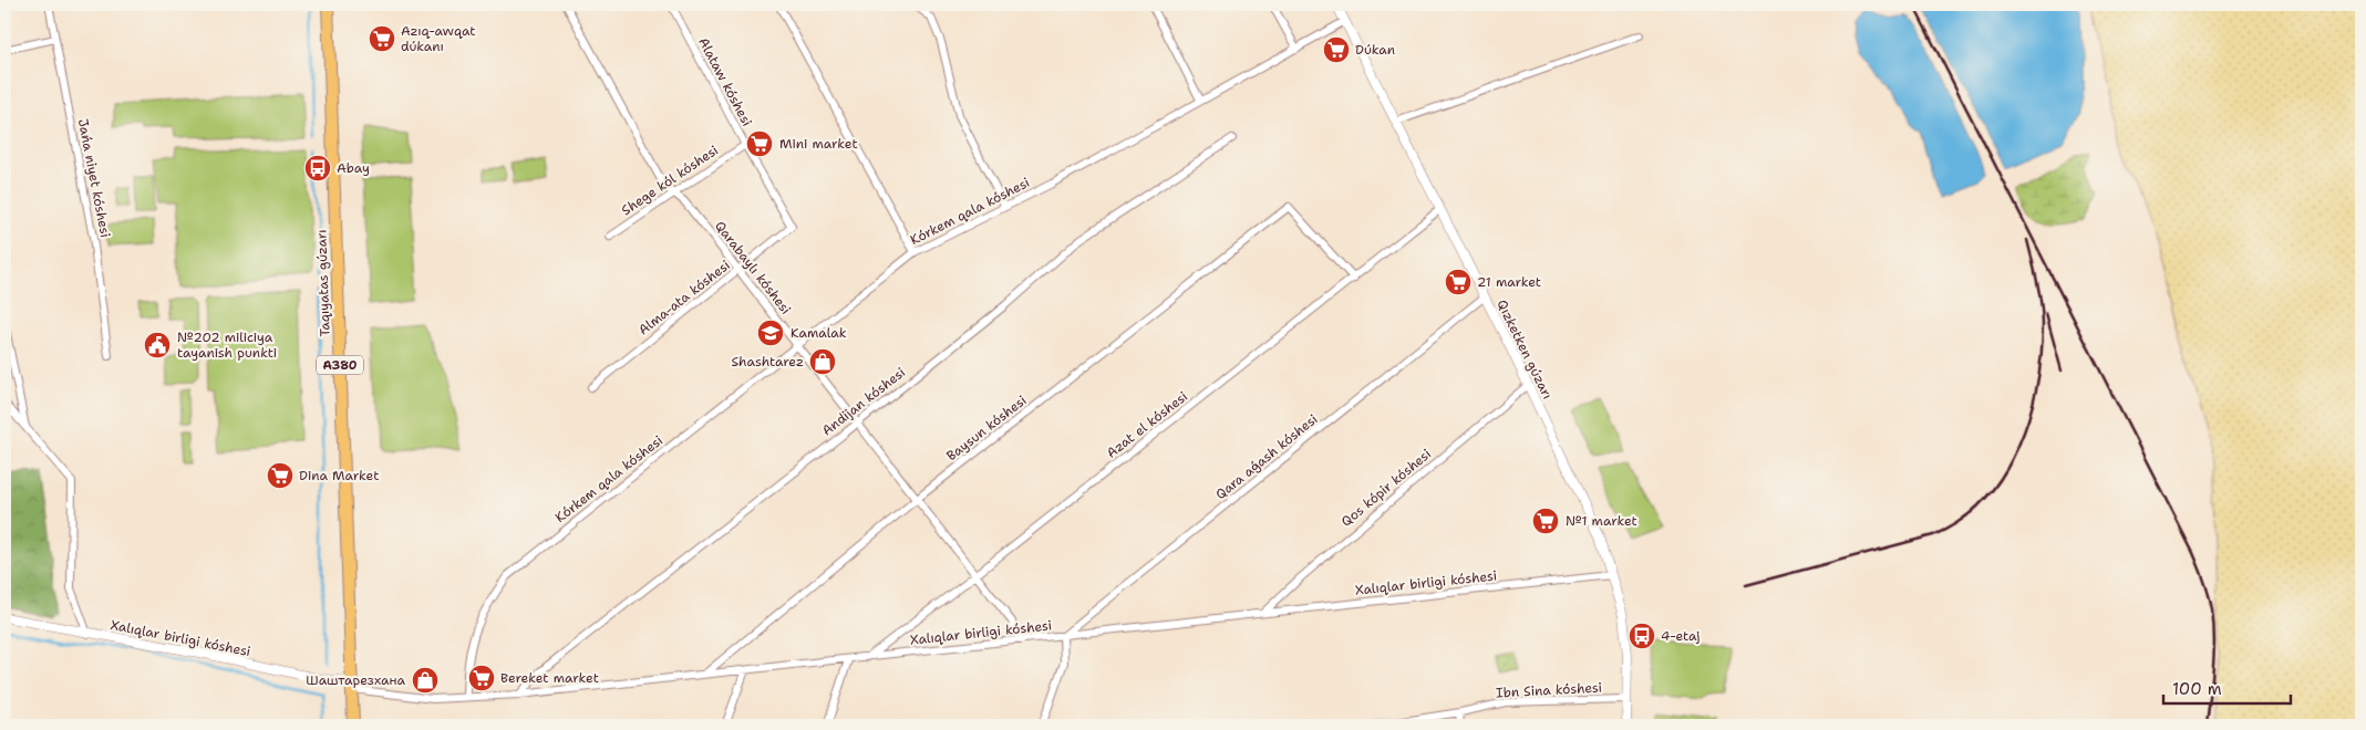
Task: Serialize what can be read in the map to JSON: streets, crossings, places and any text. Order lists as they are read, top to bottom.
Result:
{
  "streets": {
    "highway": ["Taqıyatas gúzarı", "A380"],
    "street": [
      "Alataw kóshesi",
      "Jańa niyet kóshesi",
      "Shege kól kóshesi",
      "Kórkem qala kóshesi",
      "Qarabaylı kóshesi",
      "Alma-ata kóshesi",
      "Qızketken gúzarı",
      "Andijan kóshesi",
      "Azat el kóshesi",
      "Baysun kóshesi",
      "Qara aǵash kóshesi",
      "Qos kópir kóshesi",
      "Xalıqlar birligi kóshesi",
      "Ibn Sina kóshesi"
    ]
  },
  "crossings": [
    ["Alataw kóshesi", "Shege kól kóshesi"],
    ["Alataw kóshesi", "Alma-ata kóshesi"],
    ["Shege kól kóshesi", "Qarabaylı kóshesi"],
    ["Kórkem qala kóshesi", "Qarabaylı kóshesi"],
    ["Kórkem qala kóshesi", "Qızketken gúzarı"],
    ["Kórkem qala kóshesi", "Xalıqlar birligi kóshesi"],
    ["Qarabaylı kóshesi", "Alma-ata kóshesi"],
    ["Qarabaylı kóshesi", "Andijan kóshesi"],
    ["Qarabaylı kóshesi", "Azat el kóshesi"],
    ["Qarabaylı kóshesi", "Baysun kóshesi"],
    ["Qarabaylı kóshesi", "Xalıqlar birligi kóshesi"],
    ["Taqıyatas gúzarı", "Xalıqlar birligi kóshesi"],
    ["Qızketken gúzarı", "Azat el kóshesi"],
    ["Qızketken gúzarı", "Qara aǵash kóshesi"],
    ["Qızketken gúzarı", "Qos kópir kóshesi"],
    ["Qızketken gúzarı", "Xalıqlar birligi kóshesi"],
    ["Qızketken gúzarı", "Ibn Sina kóshesi"],
    ["Andijan kóshesi", "Xalıqlar birligi kóshesi"],
    ["Azat el kóshesi", "Baysun kóshesi"],
    ["Azat el kóshesi", "Xalıqlar birligi kóshesi"],
    ["Baysun kóshesi", "Xalıqlar birligi kóshesi"],
    ["Qara aǵash kóshesi", "Xalıqlar birligi kóshesi"],
    ["Qos kópir kóshesi", "Xalıqlar birligi kóshesi"]
  ],
  "places": {
    "supermarket": [
      "Azıq-awqat dúkanı",
      "Dúkan",
      "Mini market",
      "21 market",
      "Dina Market",
      "№1 market",
      "Bereket market"
    ],
    "bus stop": ["Abay", "4-etaj"],
    "school or university": ["Kamalak"],
    "public building": ["№202 miliciya tayanish punkti"],
    "shop": ["Shashtarez", "Шаштарезхана"]
  },
  "scale_bar": "100 m"
}
